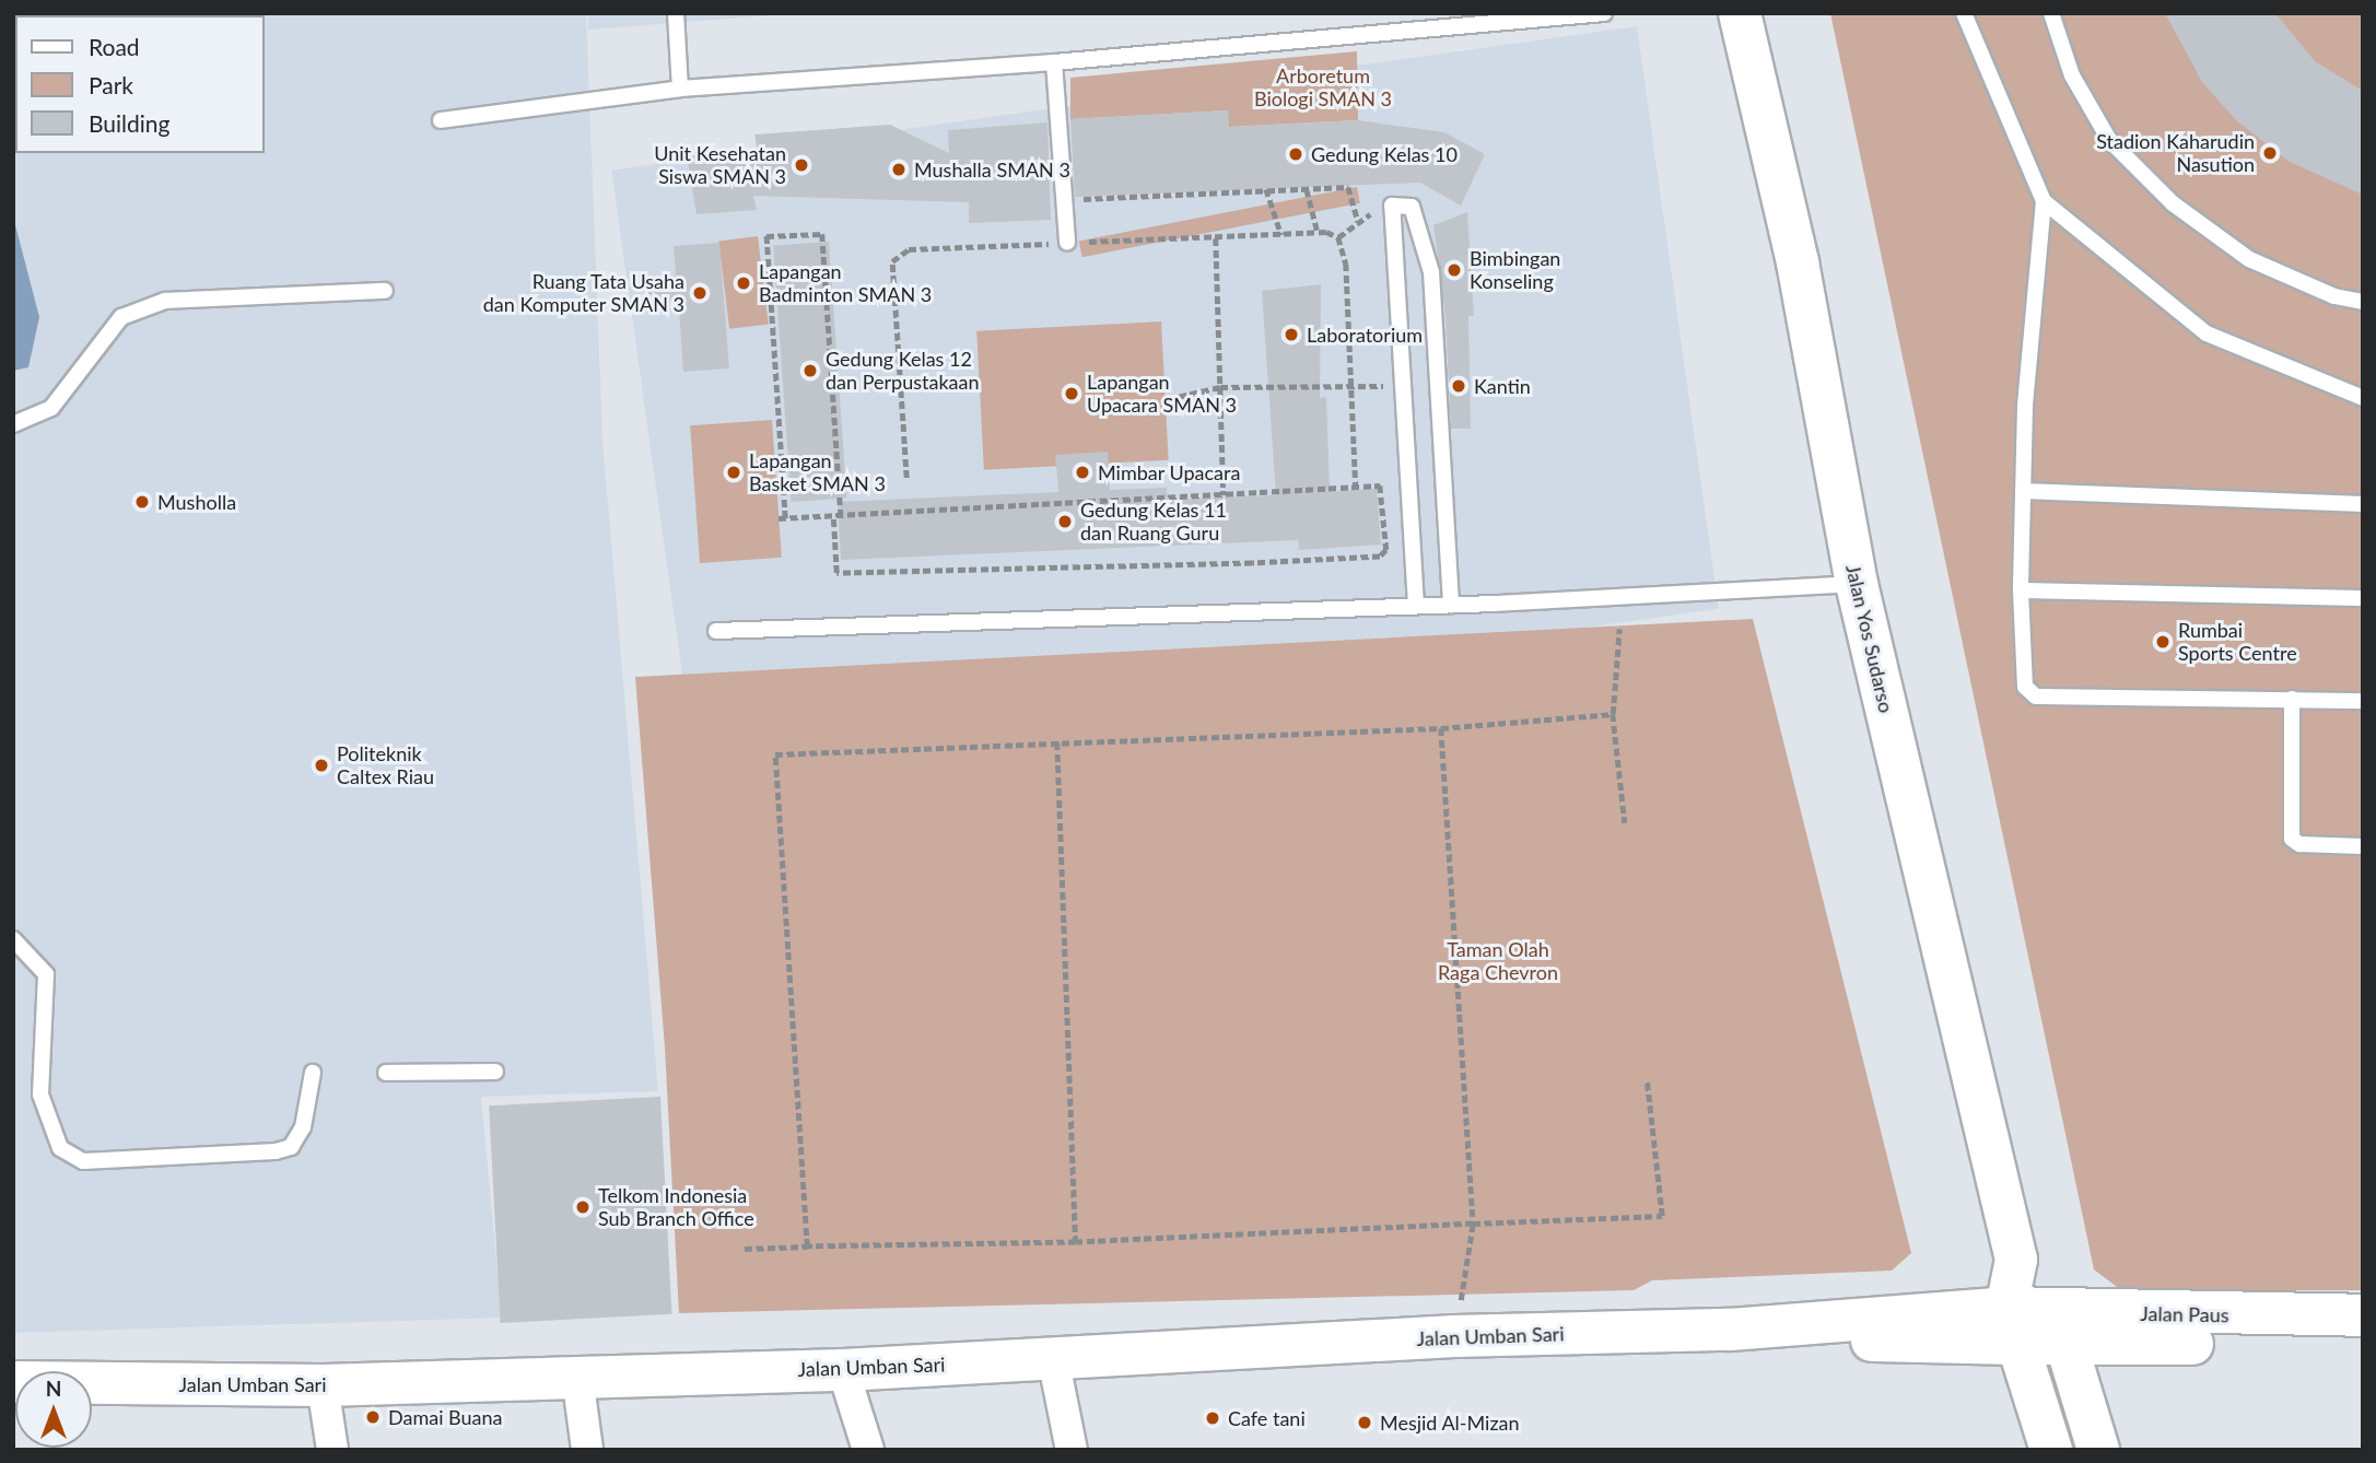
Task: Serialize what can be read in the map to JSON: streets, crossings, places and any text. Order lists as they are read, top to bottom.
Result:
{
  "streets": {
    "main road": ["Jalan Yos Sudarso", "Jalan Paus", "Jalan Umban Sari"]
  },
  "crossings": [
    ["Jalan Yos Sudarso", "Jalan Paus"],
    ["Jalan Yos Sudarso", "Jalan Umban Sari"],
    ["Jalan Paus", "Jalan Umban Sari"]
  ],
  "parks": ["Arboretum Biologi SMAN 3", "Taman Olah Raga Chevron"],
  "places": [
    "Stadion Kaharudin Nasution",
    "Gedung Kelas 10",
    "Unit Kesehatan Siswa SMAN 3",
    "Mushalla SMAN 3",
    "Bimbingan Konseling",
    "Lapangan Badminton SMAN 3",
    "Ruang Tata Usaha dan Komputer SMAN 3",
    "Laboratorium",
    "Gedung Kelas 12 dan Perpustakaan",
    "Kantin",
    "Lapangan Upacara SMAN 3",
    "Lapangan Basket SMAN 3",
    "Mimbar Upacara",
    "Musholla",
    "Gedung Kelas 11 dan Ruang Guru",
    "Rumbai Sports Centre",
    "Politeknik Caltex Riau",
    "Telkom Indonesia Sub Branch Office",
    "Damai Buana",
    "Cafe tani",
    "Mesjid Al-Mizan"
  ],
  "legend": ["Road", "Park", "Building"],
  "north": "top"
}
